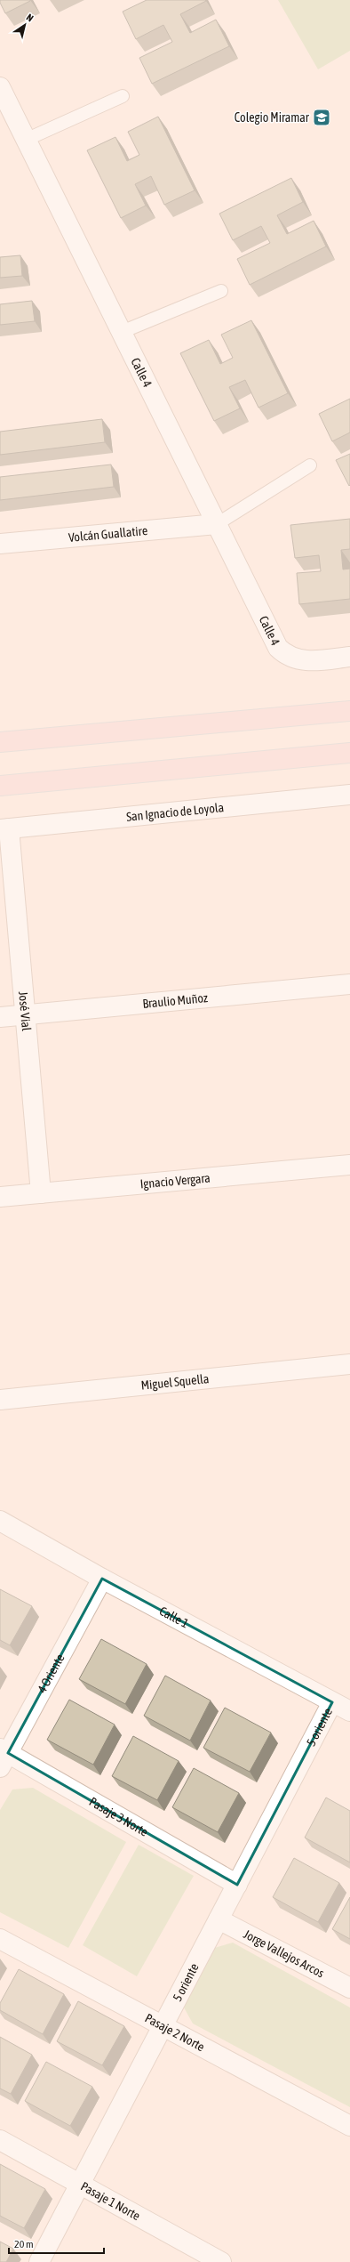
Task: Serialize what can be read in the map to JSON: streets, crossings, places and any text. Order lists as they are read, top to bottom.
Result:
{
  "streets": {
    "street": [
      "Calle 4",
      "Volcán Guallatire",
      "San Ignacio de Loyola",
      "Braulio Muñoz",
      "José Vial",
      "Ignacio Vergara",
      "Miguel Squella",
      "Calle 1",
      "4 Oriente",
      "5 oriente",
      "Pasaje 3 Norte",
      "Jorge Vallejos Arcos",
      "Pasaje 2 Norte",
      "Pasaje 1 Norte"
    ]
  },
  "crossings": [
    ["Calle 4", "Volcán Guallatire"],
    ["San Ignacio de Loyola", "José Vial"],
    ["Braulio Muñoz", "José Vial"],
    ["José Vial", "Ignacio Vergara"],
    ["Calle 1", "4 Oriente"],
    ["Calle 1", "5 oriente"],
    ["4 Oriente", "Pasaje 3 Norte"],
    ["5 oriente", "Pasaje 3 Norte"],
    ["5 oriente", "Jorge Vallejos Arcos"],
    ["5 oriente", "Pasaje 2 Norte"],
    ["5 oriente", "Pasaje 1 Norte"]
  ],
  "places": {
    "school or university": ["Colegio Miramar"]
  },
  "scale_bar": "20 m",
  "north": "top right"
}
